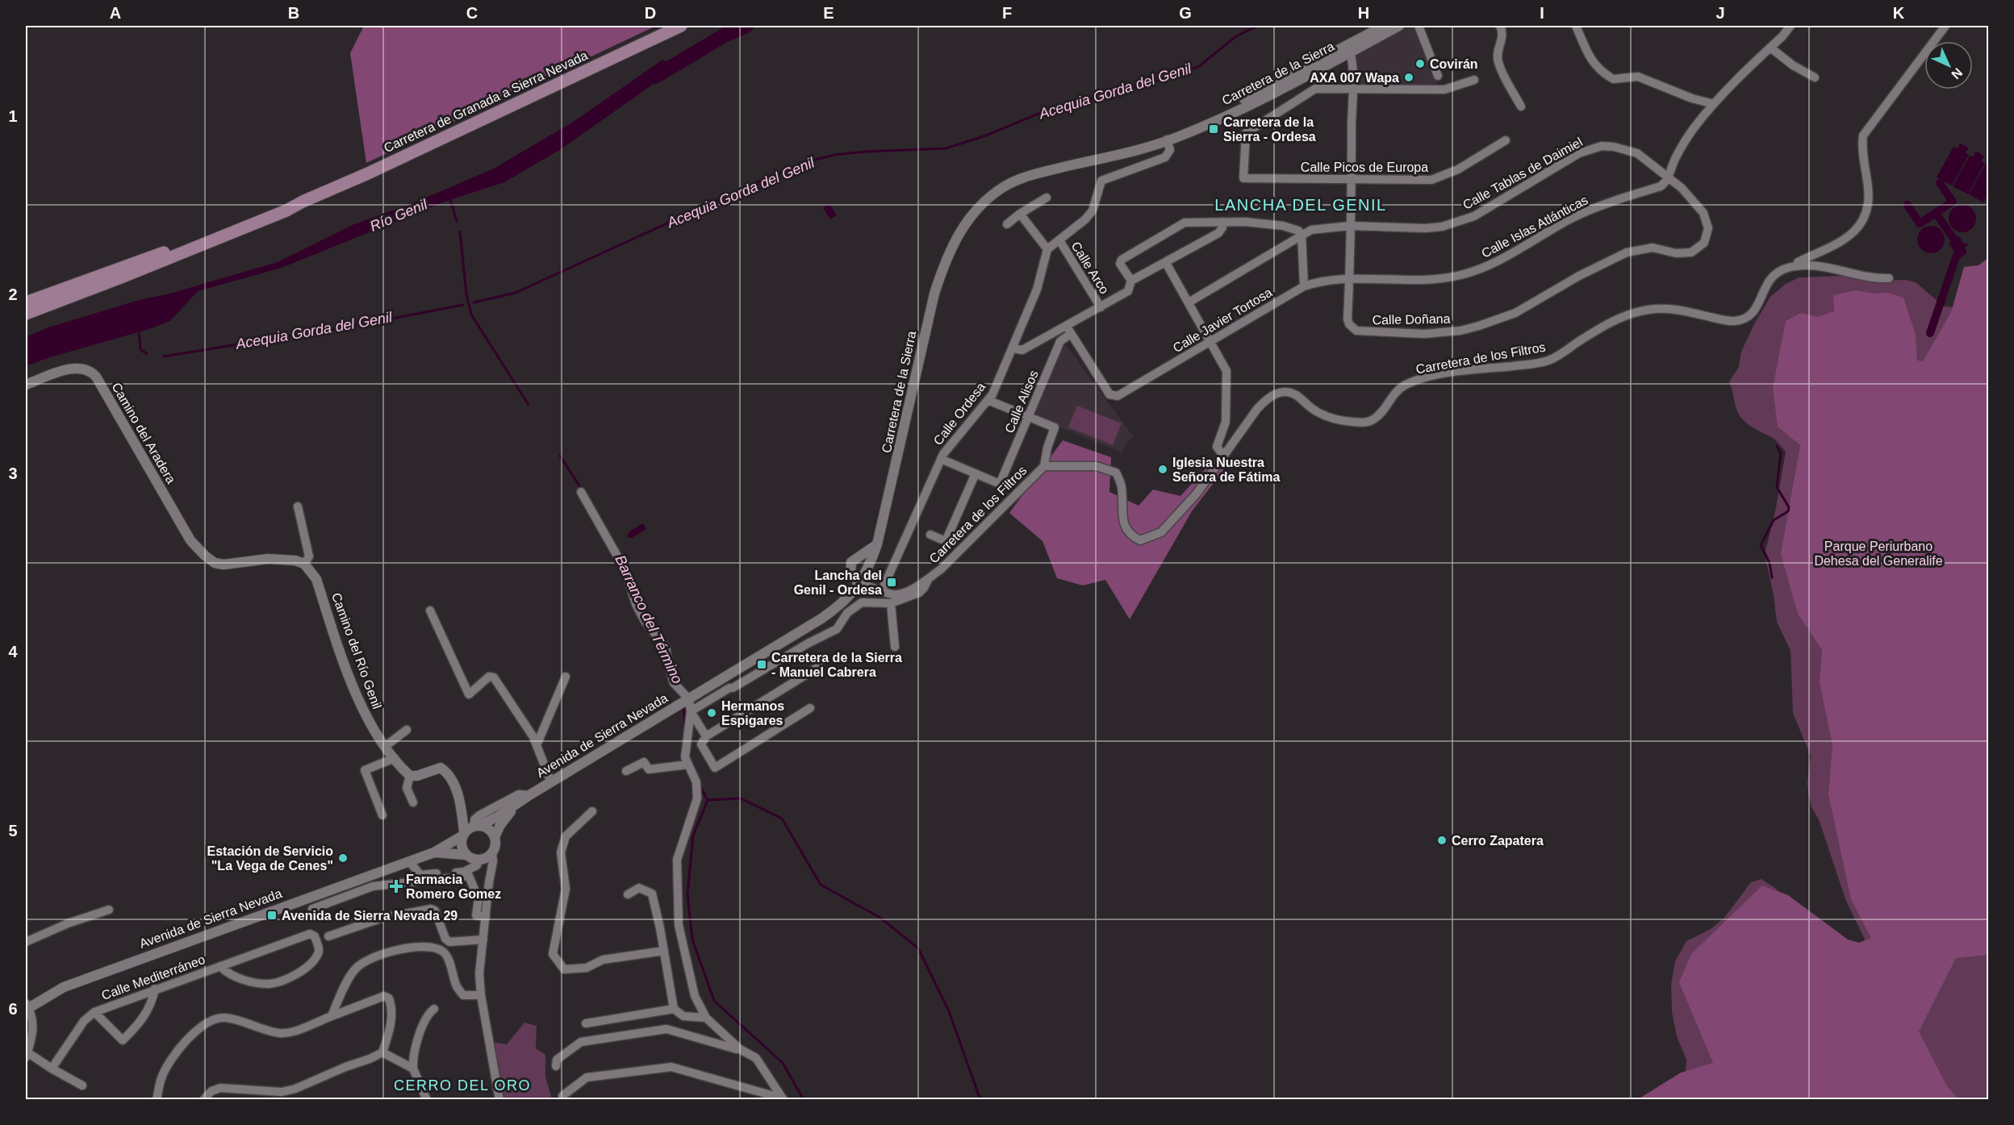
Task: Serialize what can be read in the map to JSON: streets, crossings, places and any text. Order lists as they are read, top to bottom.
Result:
{
  "streets": {
    "main road": ["Carretera de Granada a Sierra Nevada"],
    "street": [
      "Carretera de la Sierra",
      "Calle Picos de Europa",
      "Calle Tablas de Daimiel",
      "Calle Islas Atlánticas",
      "Calle Arco",
      "Calle Doñana",
      "Calle Javier Tortosa",
      "Carretera de los Filtros",
      "Calle Alisos",
      "Calle Ordesa",
      "Camino del Aradera",
      "Camino del Río Genil",
      "Avenida de Sierra Nevada",
      "Calle Mediterráneo"
    ]
  },
  "crossings": [
    ["Carretera de la Sierra", "Calle Doñana"],
    ["Carretera de la Sierra", "Carretera de los Filtros"],
    ["Carretera de la Sierra", "Avenida de Sierra Nevada"],
    ["Calle Picos de Europa", "Calle Doñana"],
    ["Calle Tablas de Daimiel", "Calle Islas Atlánticas"],
    ["Calle Tablas de Daimiel", "Calle Doñana"],
    ["Calle Islas Atlánticas", "Calle Doñana"],
    ["Calle Islas Atlánticas", "Calle Javier Tortosa"],
    ["Calle Doñana", "Calle Javier Tortosa"],
    ["Calle Javier Tortosa", "Calle Alisos"],
    ["Carretera de los Filtros", "Calle Ordesa"],
    ["Camino del Aradera", "Camino del Río Genil"]
  ],
  "districts": ["LANCHA DEL GENIL", "CERRO DEL ORO"],
  "water": ["Acequia Gorda del Genil", "Río Genil", "Barranco del Término"],
  "parks": ["Parque Periurbano Dehesa del Generalife"],
  "places": {
    "other": [
      "Covirán",
      "AXA 007 Wapa",
      "Iglesia Nuestra Señora de Fátima",
      "Hermanos Espigares",
      "Cerro Zapatera",
      "Estación de Servicio \"La Vega de Cenes\""
    ],
    "transit": [
      "Carretera de la Sierra - Ordesa",
      "Lancha del Genil - Ordesa",
      "Carretera de la Sierra - Manuel Cabrera",
      "Avenida de Sierra Nevada 29"
    ],
    "health": ["Farmacia Romero Gomez"]
  },
  "north": "bottom right",
  "grid": {
    "columns": [
      "A",
      "B",
      "C",
      "D",
      "E",
      "F",
      "G",
      "H",
      "I",
      "J",
      "K"
    ],
    "rows": [
      "1",
      "2",
      "3",
      "4",
      "5",
      "6"
    ]
  }
}
